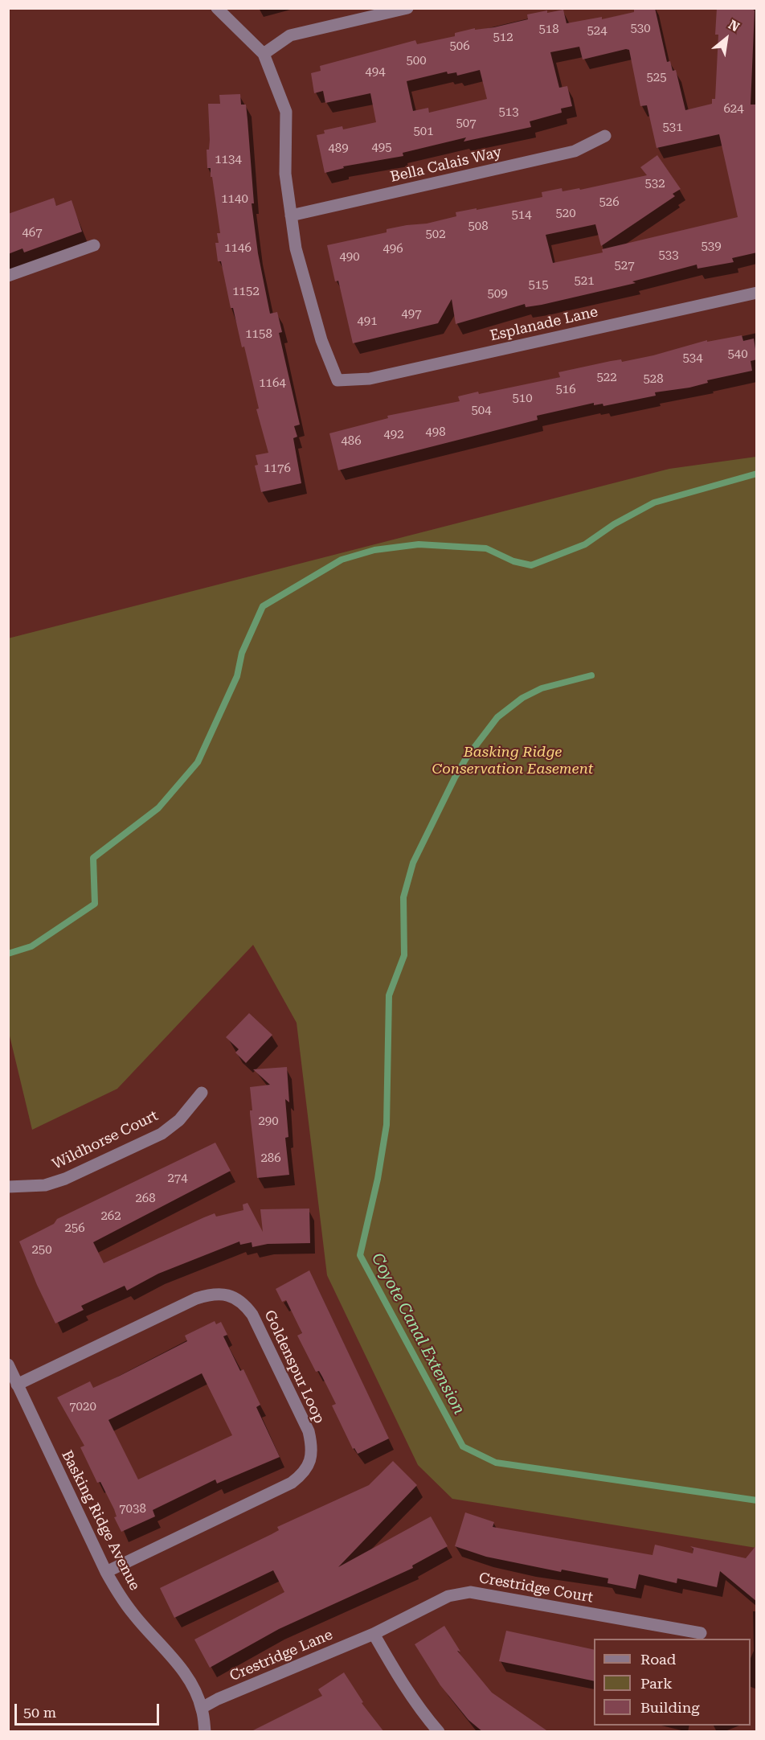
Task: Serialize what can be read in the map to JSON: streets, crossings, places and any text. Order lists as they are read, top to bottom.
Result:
{
  "streets": {
    "street": [
      "Bella Calais Way",
      "Esplanade Lane",
      "Wildhorse Court",
      "Goldenspur Loop",
      "Basking Ridge Avenue",
      "Crestridge Court",
      "Crestridge Lane"
    ]
  },
  "crossings": [
    ["Bella Calais Way", "Esplanade Lane"],
    ["Goldenspur Loop", "Basking Ridge Avenue"],
    ["Basking Ridge Avenue", "Crestridge Lane"],
    ["Crestridge Court", "Crestridge Lane"]
  ],
  "water": ["Coyote Canal Extension"],
  "parks": ["Basking Ridge Conservation Easement"],
  "house_numbers": [
    "530",
    "518",
    "524",
    "512",
    "506",
    "500",
    "494",
    "525",
    "624",
    "513",
    "507",
    "531",
    "501",
    "495",
    "489",
    "1134",
    "532",
    "1140",
    "526",
    "520",
    "514",
    "508",
    "467",
    "502",
    "539",
    "1146",
    "496",
    "533",
    "490",
    "527",
    "521",
    "515",
    "1152",
    "509",
    "497",
    "491",
    "1158",
    "540",
    "534",
    "522",
    "528",
    "1164",
    "516",
    "510",
    "504",
    "498",
    "492",
    "486",
    "1176",
    "290",
    "286",
    "274",
    "268",
    "262",
    "256",
    "250",
    "7020",
    "7038"
  ],
  "legend": ["Road", "Park", "Building"],
  "scale_bar": "50 m",
  "north": "top right"
}
